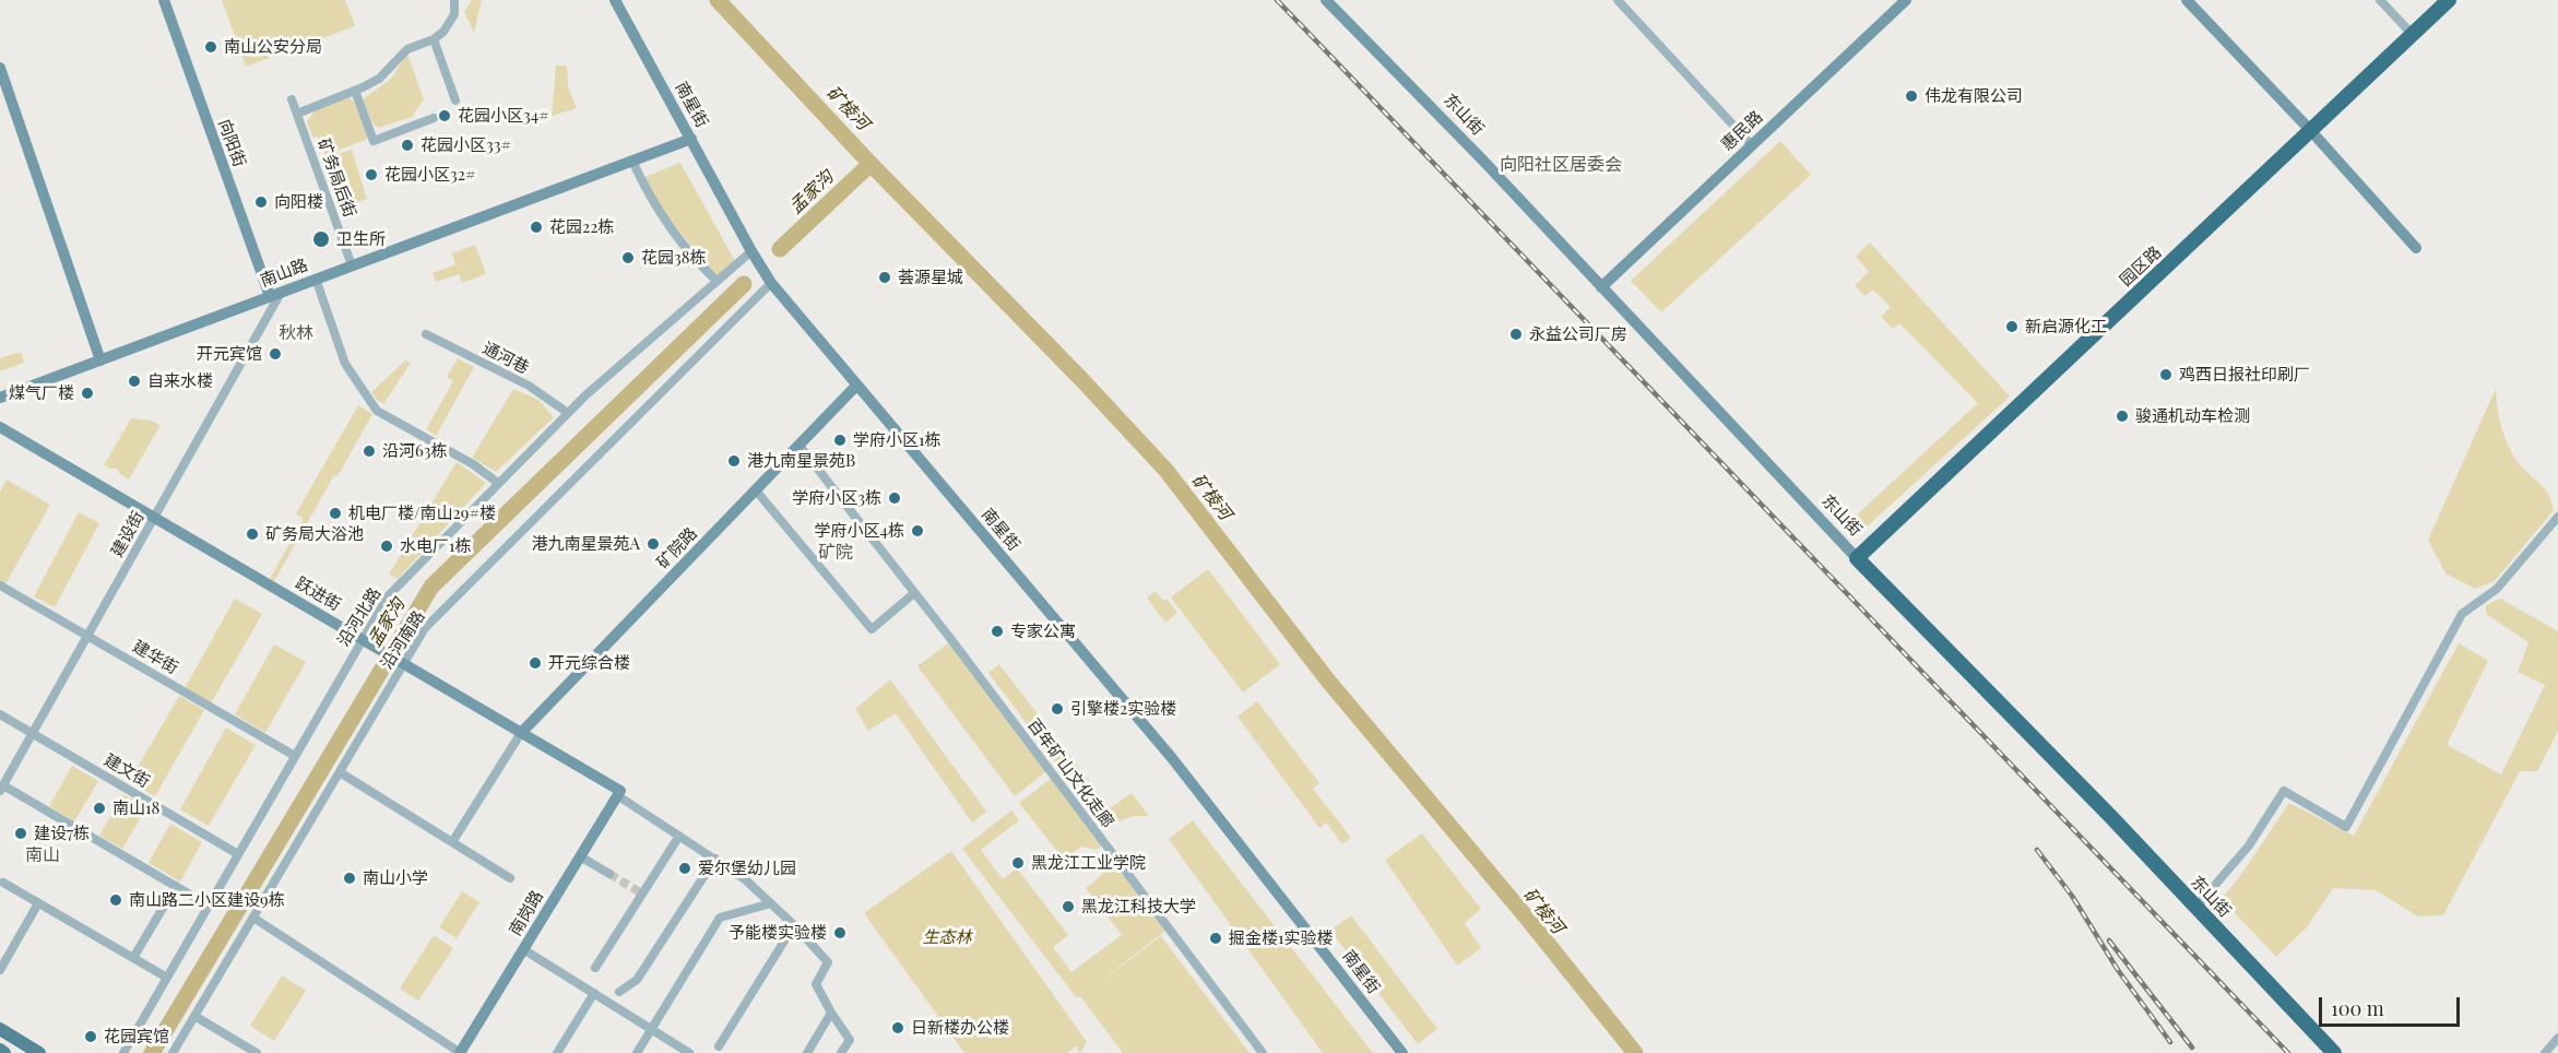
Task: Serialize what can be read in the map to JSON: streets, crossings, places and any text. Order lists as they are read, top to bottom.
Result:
{
  "streets": {
    "highway": ["东山街", "园区路"],
    "street": [
      "南星街",
      "惠民路",
      "向阳街",
      "矿务局后街",
      "南山路",
      "通河巷",
      "建设街",
      "矿院路",
      "跃进街",
      "沿河北路",
      "沿河南路",
      "建华街",
      "建文街",
      "百年矿山文化走廊",
      "南岗路"
    ]
  },
  "crossings": [
    ["南星街", "南山路"],
    ["南星街", "矿院路"],
    ["南星街", "沿河北路"],
    ["南星街", "沿河南路"],
    ["东山街", "惠民路"],
    ["东山街", "园区路"],
    ["向阳街", "南山路"],
    ["向阳街", "建设街"],
    ["矿务局后街", "南山路"],
    ["南山路", "建设街"],
    ["通河巷", "沿河北路"],
    ["建设街", "跃进街"],
    ["建设街", "建华街"],
    ["建设街", "建文街"],
    ["矿院路", "跃进街"],
    ["矿院路", "百年矿山文化走廊"],
    ["跃进街", "沿河北路"],
    ["跃进街", "沿河南路"],
    ["跃进街", "南岗路"],
    ["沿河北路", "建华街"],
    ["沿河北路", "建文街"]
  ],
  "districts": [
    "向阳社区居委会",
    "秋林",
    "矿院",
    "南山"
  ],
  "water": ["矿棱河", "孟家沟"],
  "parks": ["生态林"],
  "places": [
    "南山公安分局",
    "伟龙有限公司",
    "花园小区34#",
    "花园小区33#",
    "花园小区32#",
    "向阳楼",
    "花园22栋",
    "卫生所",
    "花园38栋",
    "荟源星城",
    "新启源化工",
    "永益公司厂房",
    "开元宾馆",
    "鸡西日报社印刷厂",
    "自来水楼",
    "煤气厂楼",
    "骏通机动车检测",
    "学府小区1栋",
    "沿河63栋",
    "港九南星景苑B",
    "学府小区3栋",
    "机电厂楼/南山29#楼",
    "学府小区4栋",
    "矿务局大浴池",
    "港九南星景苑A",
    "水电厂1栋",
    "专家公寓",
    "开元综合楼",
    "引擎楼2实验楼",
    "南山18",
    "建设7栋",
    "黑龙江工业学院",
    "爱尔堡幼儿园",
    "南山小学",
    "南山路二小区建设9栋",
    "黑龙江科技大学",
    "予能楼实验楼",
    "掘金楼1实验楼",
    "日新楼办公楼",
    "花园宾馆"
  ],
  "scale_bar": "100 m"
}
